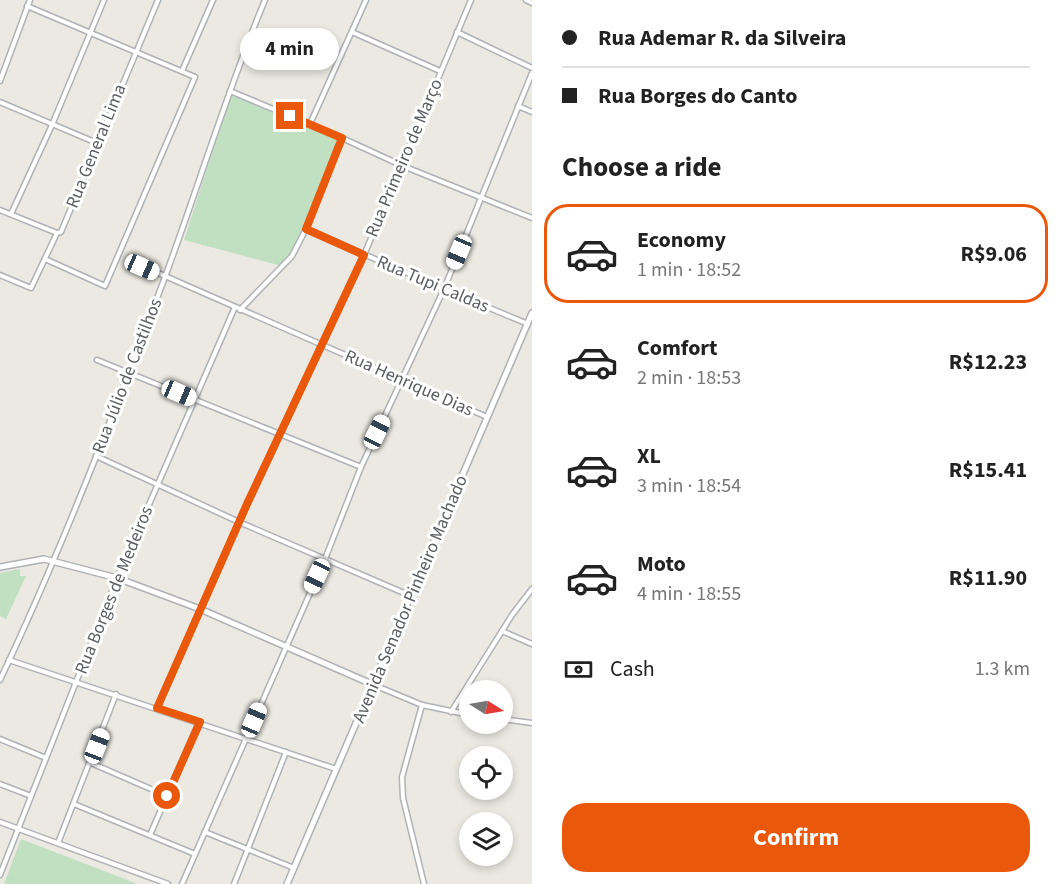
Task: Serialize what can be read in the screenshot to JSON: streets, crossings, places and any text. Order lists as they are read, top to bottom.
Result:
{
  "streets": {
    "main road": ["Avenida Senador Pinheiro Machado"],
    "street": [
      "Rua General Lima",
      "Rua Primeiro de Março",
      "Rua Tupi Caldas",
      "Rua Júlio de Castilhos",
      "Rua Henrique Dias",
      "Rua Borges de Medeiros"
    ]
  },
  "crossings": [
    ["Rua Primeiro de Março", "Rua Tupi Caldas"],
    ["Rua Primeiro de Março", "Rua Henrique Dias"],
    ["Rua Tupi Caldas", "Avenida Senador Pinheiro Machado"],
    ["Rua Júlio de Castilhos", "Rua Henrique Dias"],
    ["Rua Henrique Dias", "Rua Borges de Medeiros"],
    ["Rua Henrique Dias", "Avenida Senador Pinheiro Machado"]
  ],
  "north": "right",
  "page": {
    "banner": ["Rua Ademar R. da Silveira", "Rua Borges do Canto"],
    "bubble": "4 min",
    "heading": "Choose a ride",
    "list": [
      {
        "name": "Economy",
        "note": "1 min · 18:52",
        "value": "R$9.06"
      },
      {
        "name": "Comfort",
        "note": "2 min · 18:53",
        "value": "R$12.23"
      },
      {
        "name": "XL",
        "note": "3 min · 18:54",
        "value": "R$15.41"
      },
      {
        "name": "Moto",
        "note": "4 min · 18:55",
        "value": "R$11.90"
      }
    ],
    "pay": ["Cash", "1.3 km"],
    "buttons": "Confirm"
  }
}
